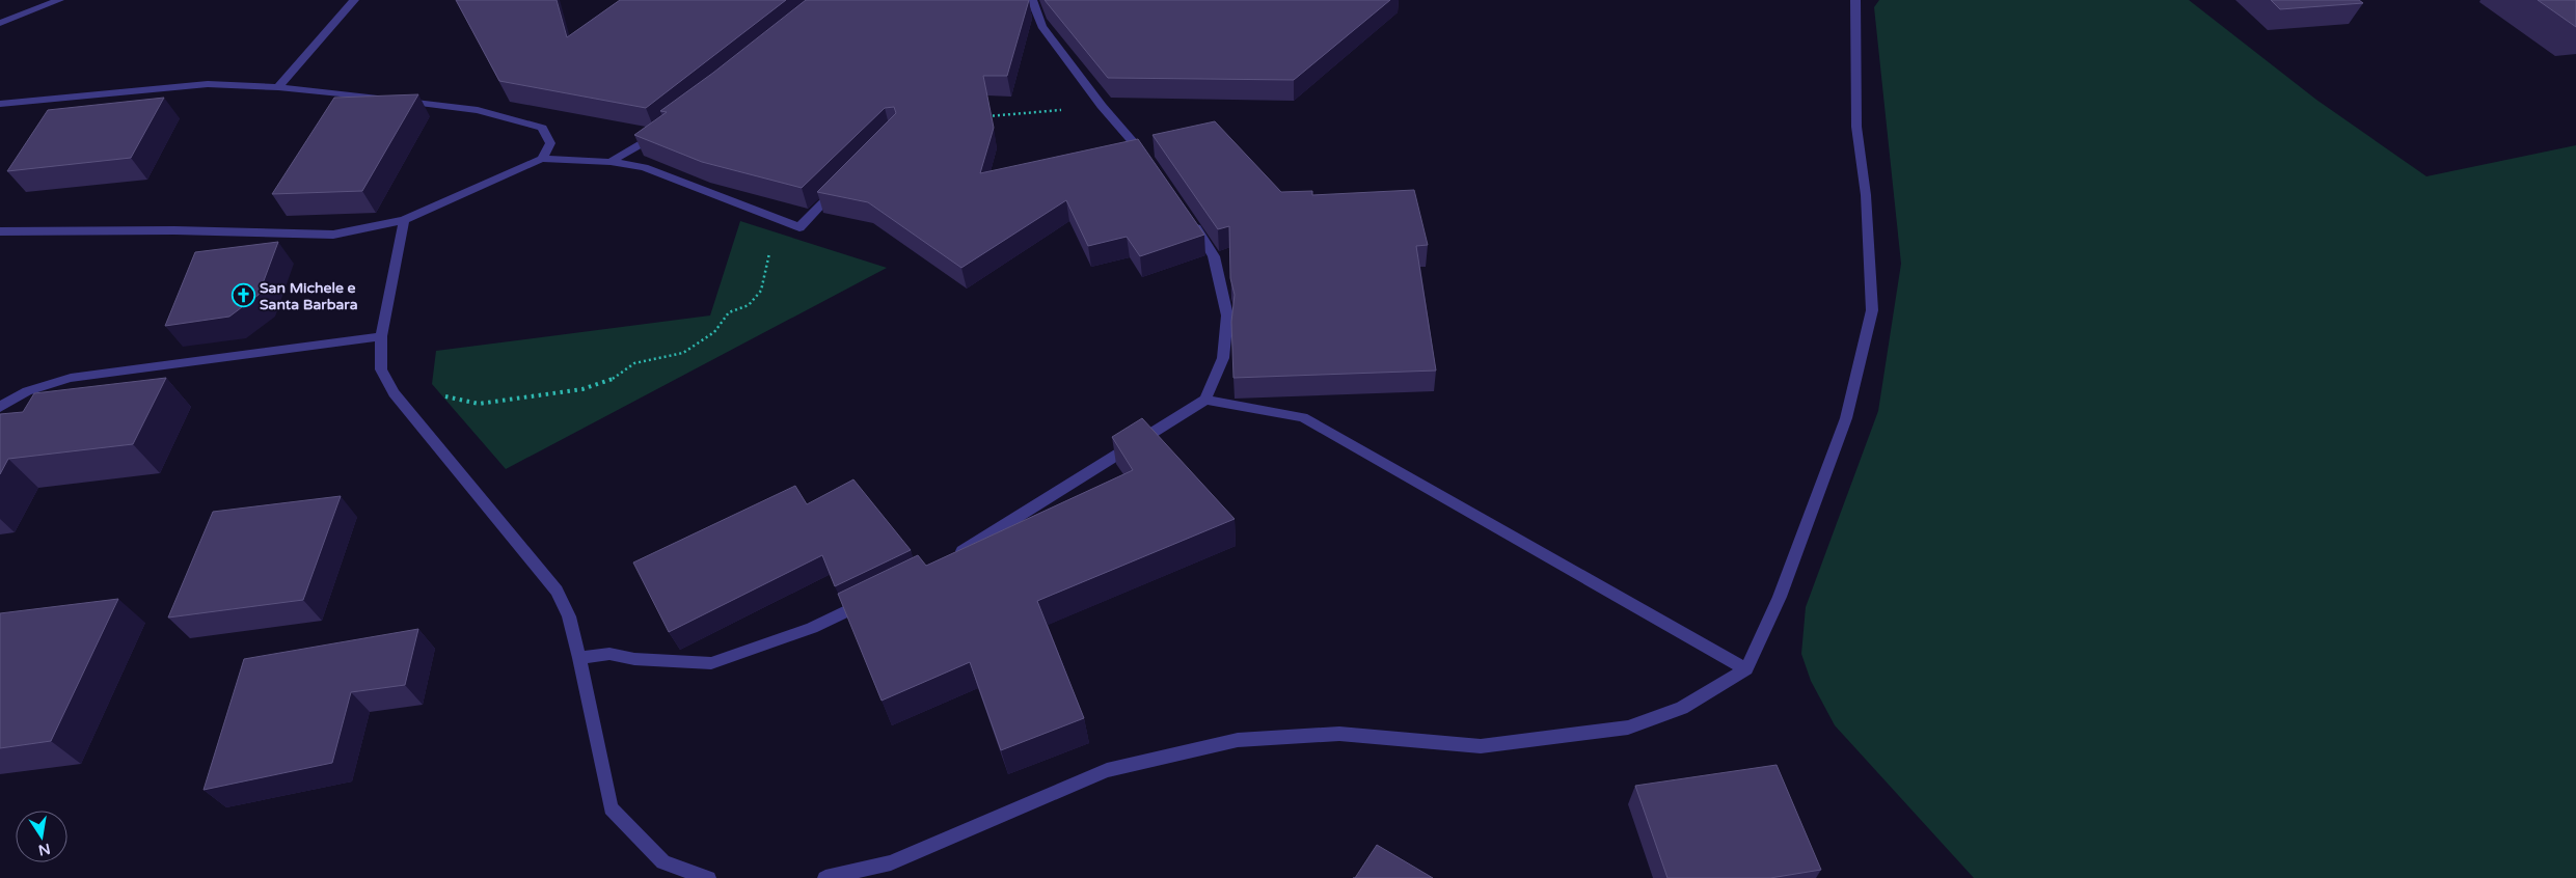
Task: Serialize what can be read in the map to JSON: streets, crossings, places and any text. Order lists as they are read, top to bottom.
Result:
{
  "places": {
    "church": ["San Michele e Santa Barbara"]
  },
  "north": "bottom"
}
